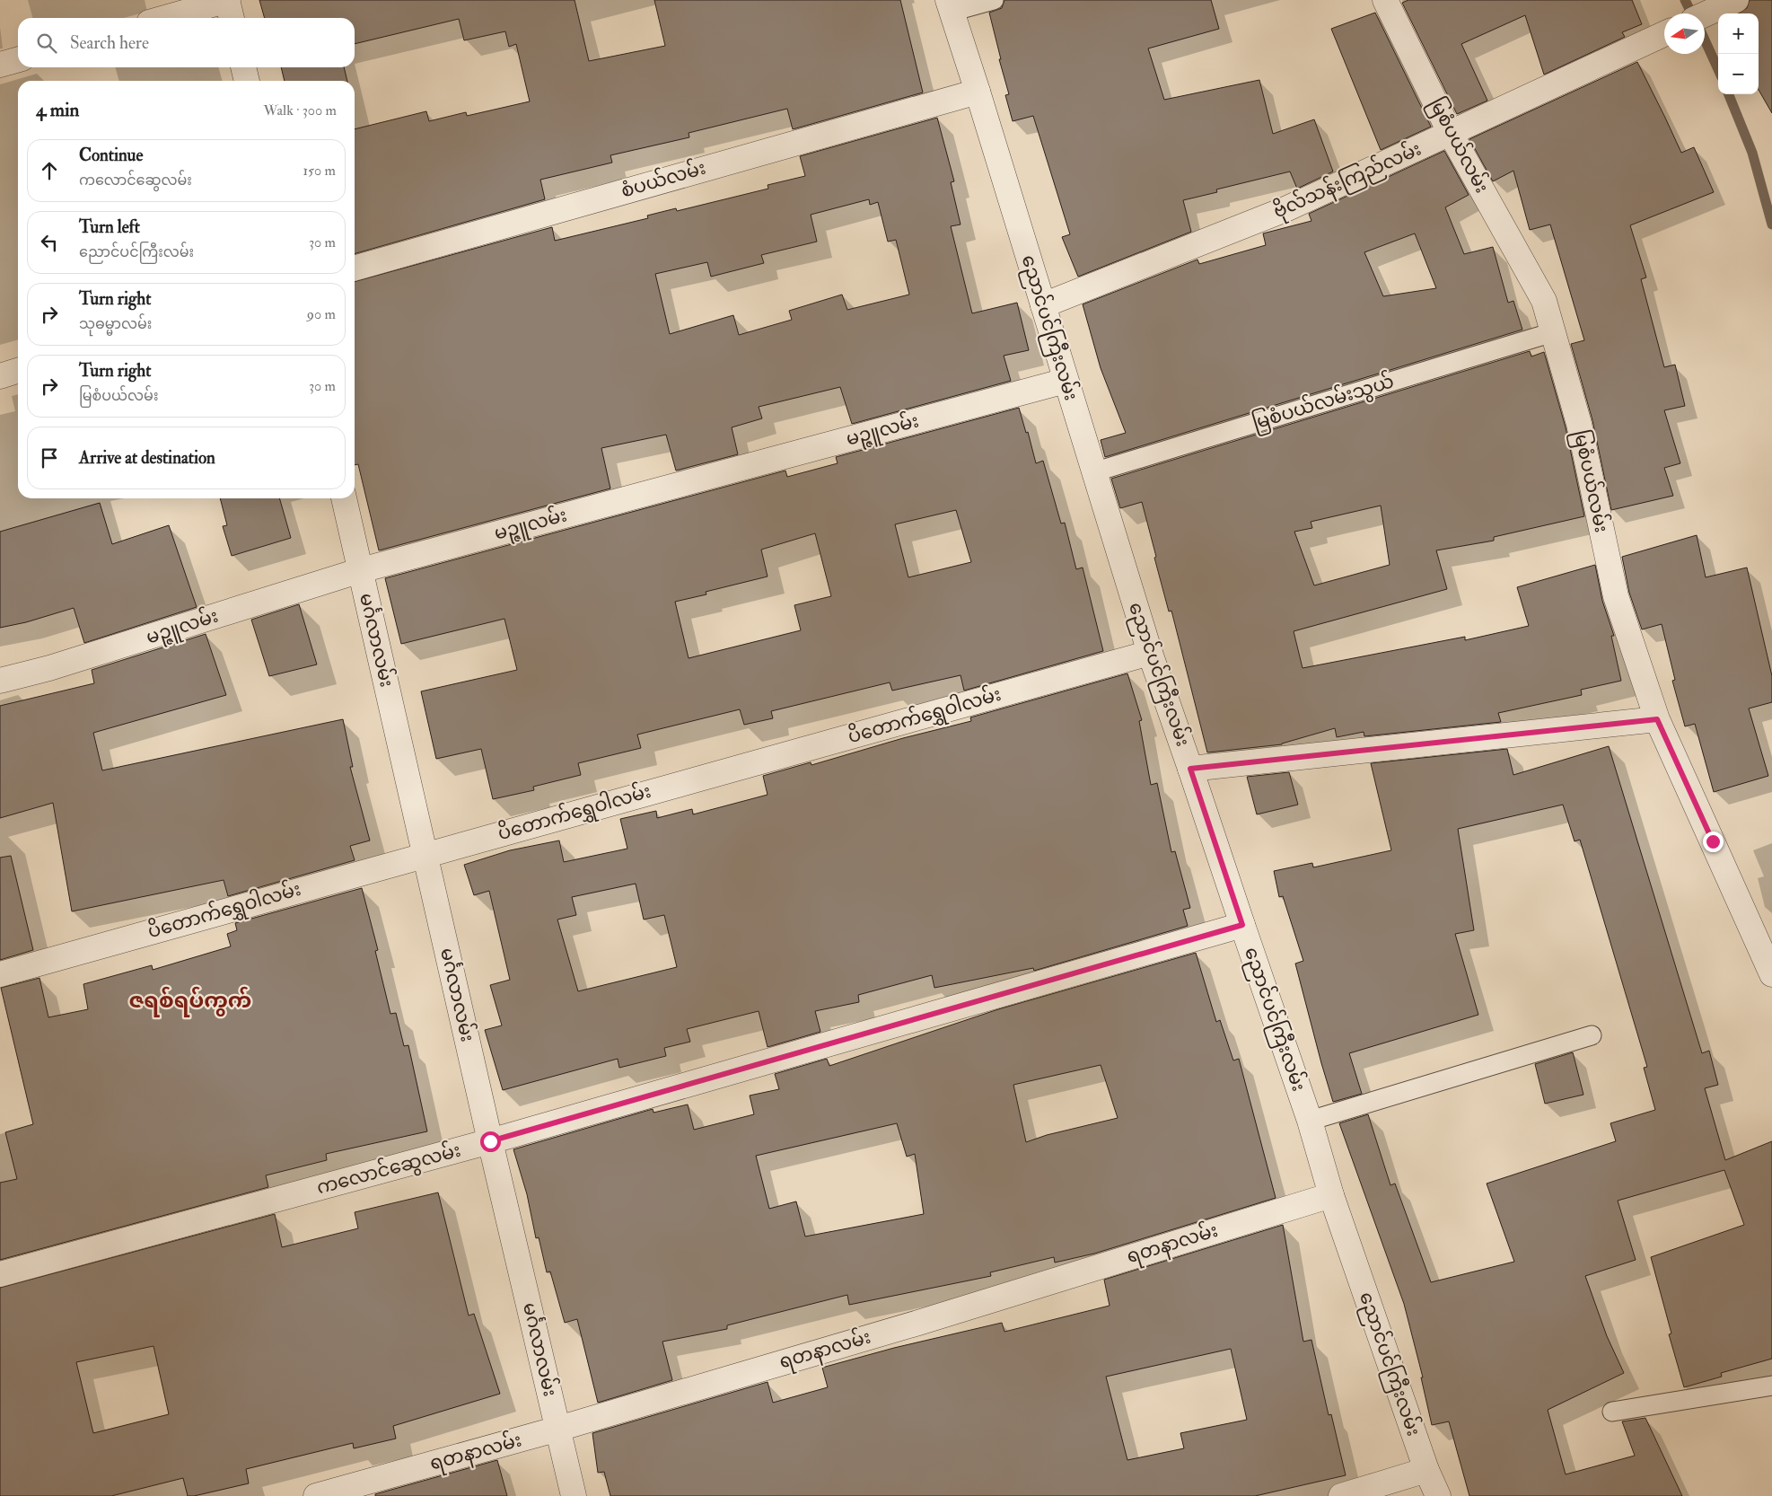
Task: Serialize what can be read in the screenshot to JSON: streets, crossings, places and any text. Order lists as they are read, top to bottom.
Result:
{
  "streets": {
    "street": [
      "မြစံပယ်လမ်း",
      "စံပယ်လမ်း",
      "ဗိုလ်သန်းကြည်လမ်း",
      "ညောင်ပင်ကြီးလမ်း",
      "မဉ္ဇူလမ်း",
      "မင်္ဂလာလမ်း",
      "ပိတောက်ရွှေဝါလမ်း",
      "ကလောင်ဆွေလမ်း",
      "ရတနာလမ်း"
    ],
    "lane": ["မြစံပယ်လမ်းသွယ်"]
  },
  "crossings": [
    ["မြစံပယ်လမ်း", "ဗိုလ်သန်းကြည်လမ်း"],
    ["မြစံပယ်လမ်း", "မြစံပယ်လမ်းသွယ်"],
    ["စံပယ်လမ်း", "ညောင်ပင်ကြီးလမ်း"],
    ["ဗိုလ်သန်းကြည်လမ်း", "ညောင်ပင်ကြီးလမ်း"],
    ["ညောင်ပင်ကြီးလမ်း", "မြစံပယ်လမ်းသွယ်"],
    ["ညောင်ပင်ကြီးလမ်း", "မဉ္ဇူလမ်း"],
    ["ညောင်ပင်ကြီးလမ်း", "ပိတောက်ရွှေဝါလမ်း"],
    ["ညောင်ပင်ကြီးလမ်း", "ကလောင်ဆွေလမ်း"],
    ["ညောင်ပင်ကြီးလမ်း", "ရတနာလမ်း"],
    ["မဉ္ဇူလမ်း", "မင်္ဂလာလမ်း"],
    ["မင်္ဂလာလမ်း", "ပိတောက်ရွှေဝါလမ်း"],
    ["မင်္ဂလာလမ်း", "ကလောင်ဆွေလမ်း"],
    ["မင်္ဂလာလမ်း", "ရတနာလမ်း"]
  ],
  "districts": ["ဇရစ်ရပ်ကွက်"],
  "north": "left",
  "page": {
    "map_buttons": ["+", "−"],
    "search": "Search here",
    "heading": ["4 min", "Walk · 300 m"],
    "list": [
      ["Continue", "ကလောင်ဆွေလမ်း", "150 m"],
      ["Turn left", "ညောင်ပင်ကြီးလမ်း", "30 m"],
      ["Turn right", "သုဓမ္မာလမ်း", "90 m"],
      ["Turn right", "မြစံပယ်လမ်း", "30 m"],
      "Arrive at destination"
    ]
  }
}
